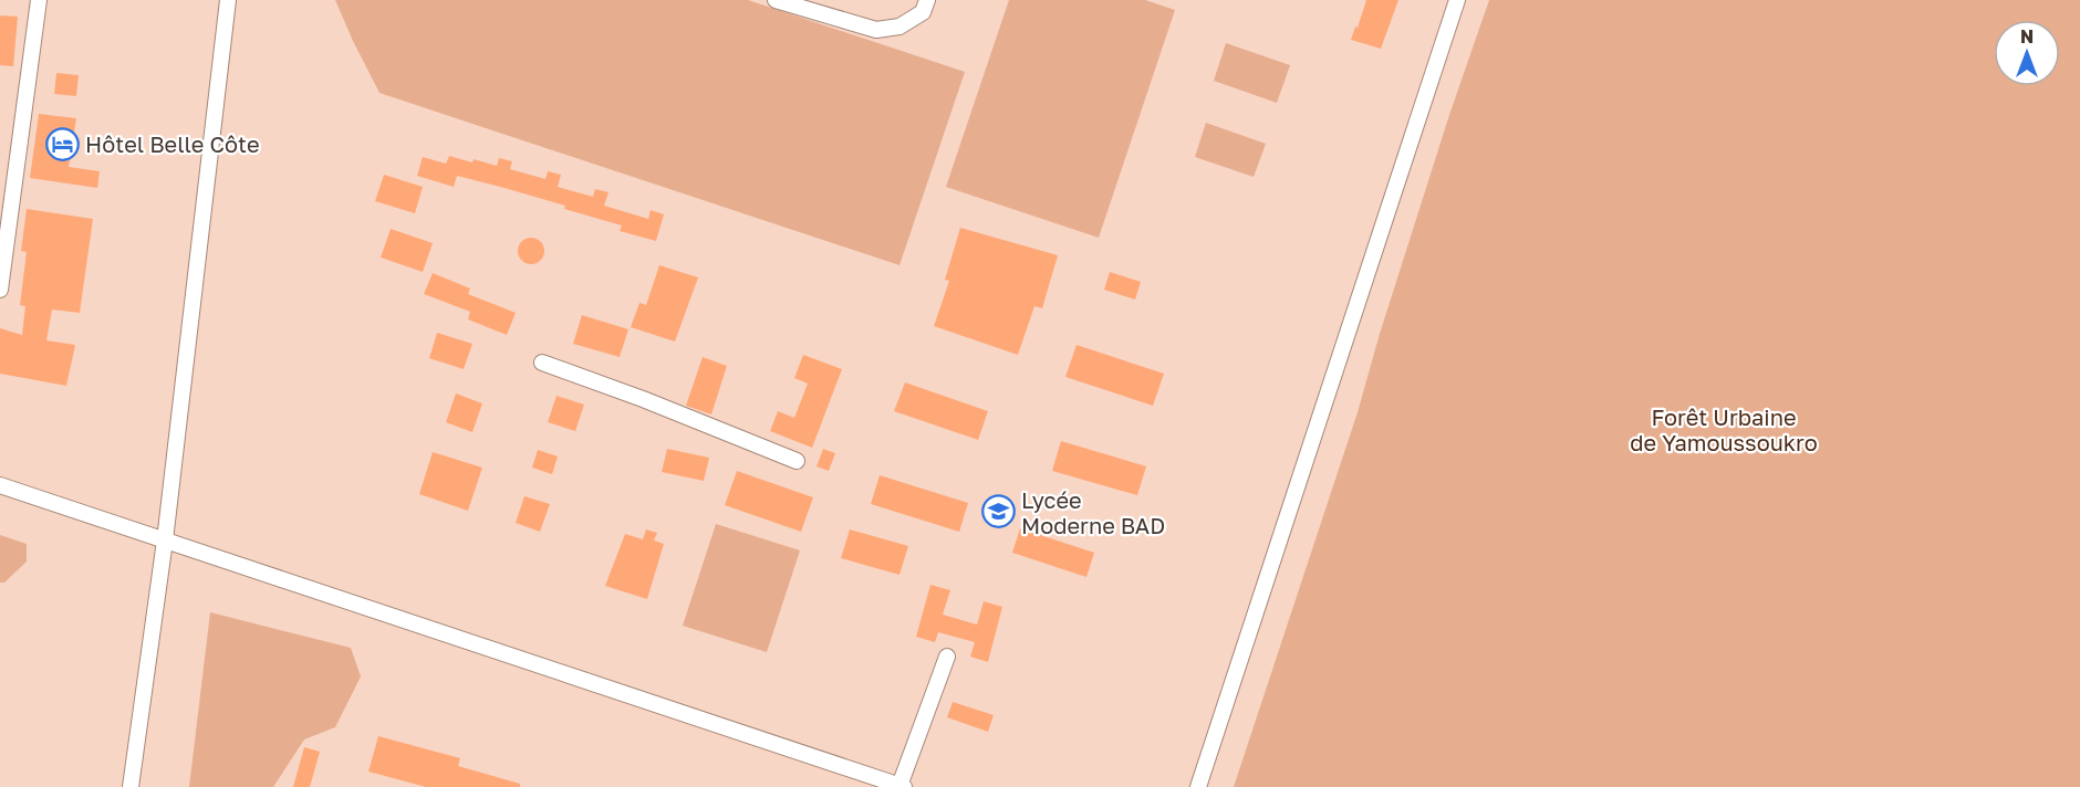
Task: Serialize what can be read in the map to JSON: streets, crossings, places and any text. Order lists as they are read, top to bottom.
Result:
{
  "parks": ["Forêt Urbaine de Yamoussoukro"],
  "places": {
    "hotel": ["Hôtel Belle Côte"],
    "school or university": ["Lycée Moderne BAD"]
  },
  "north": "top"
}
